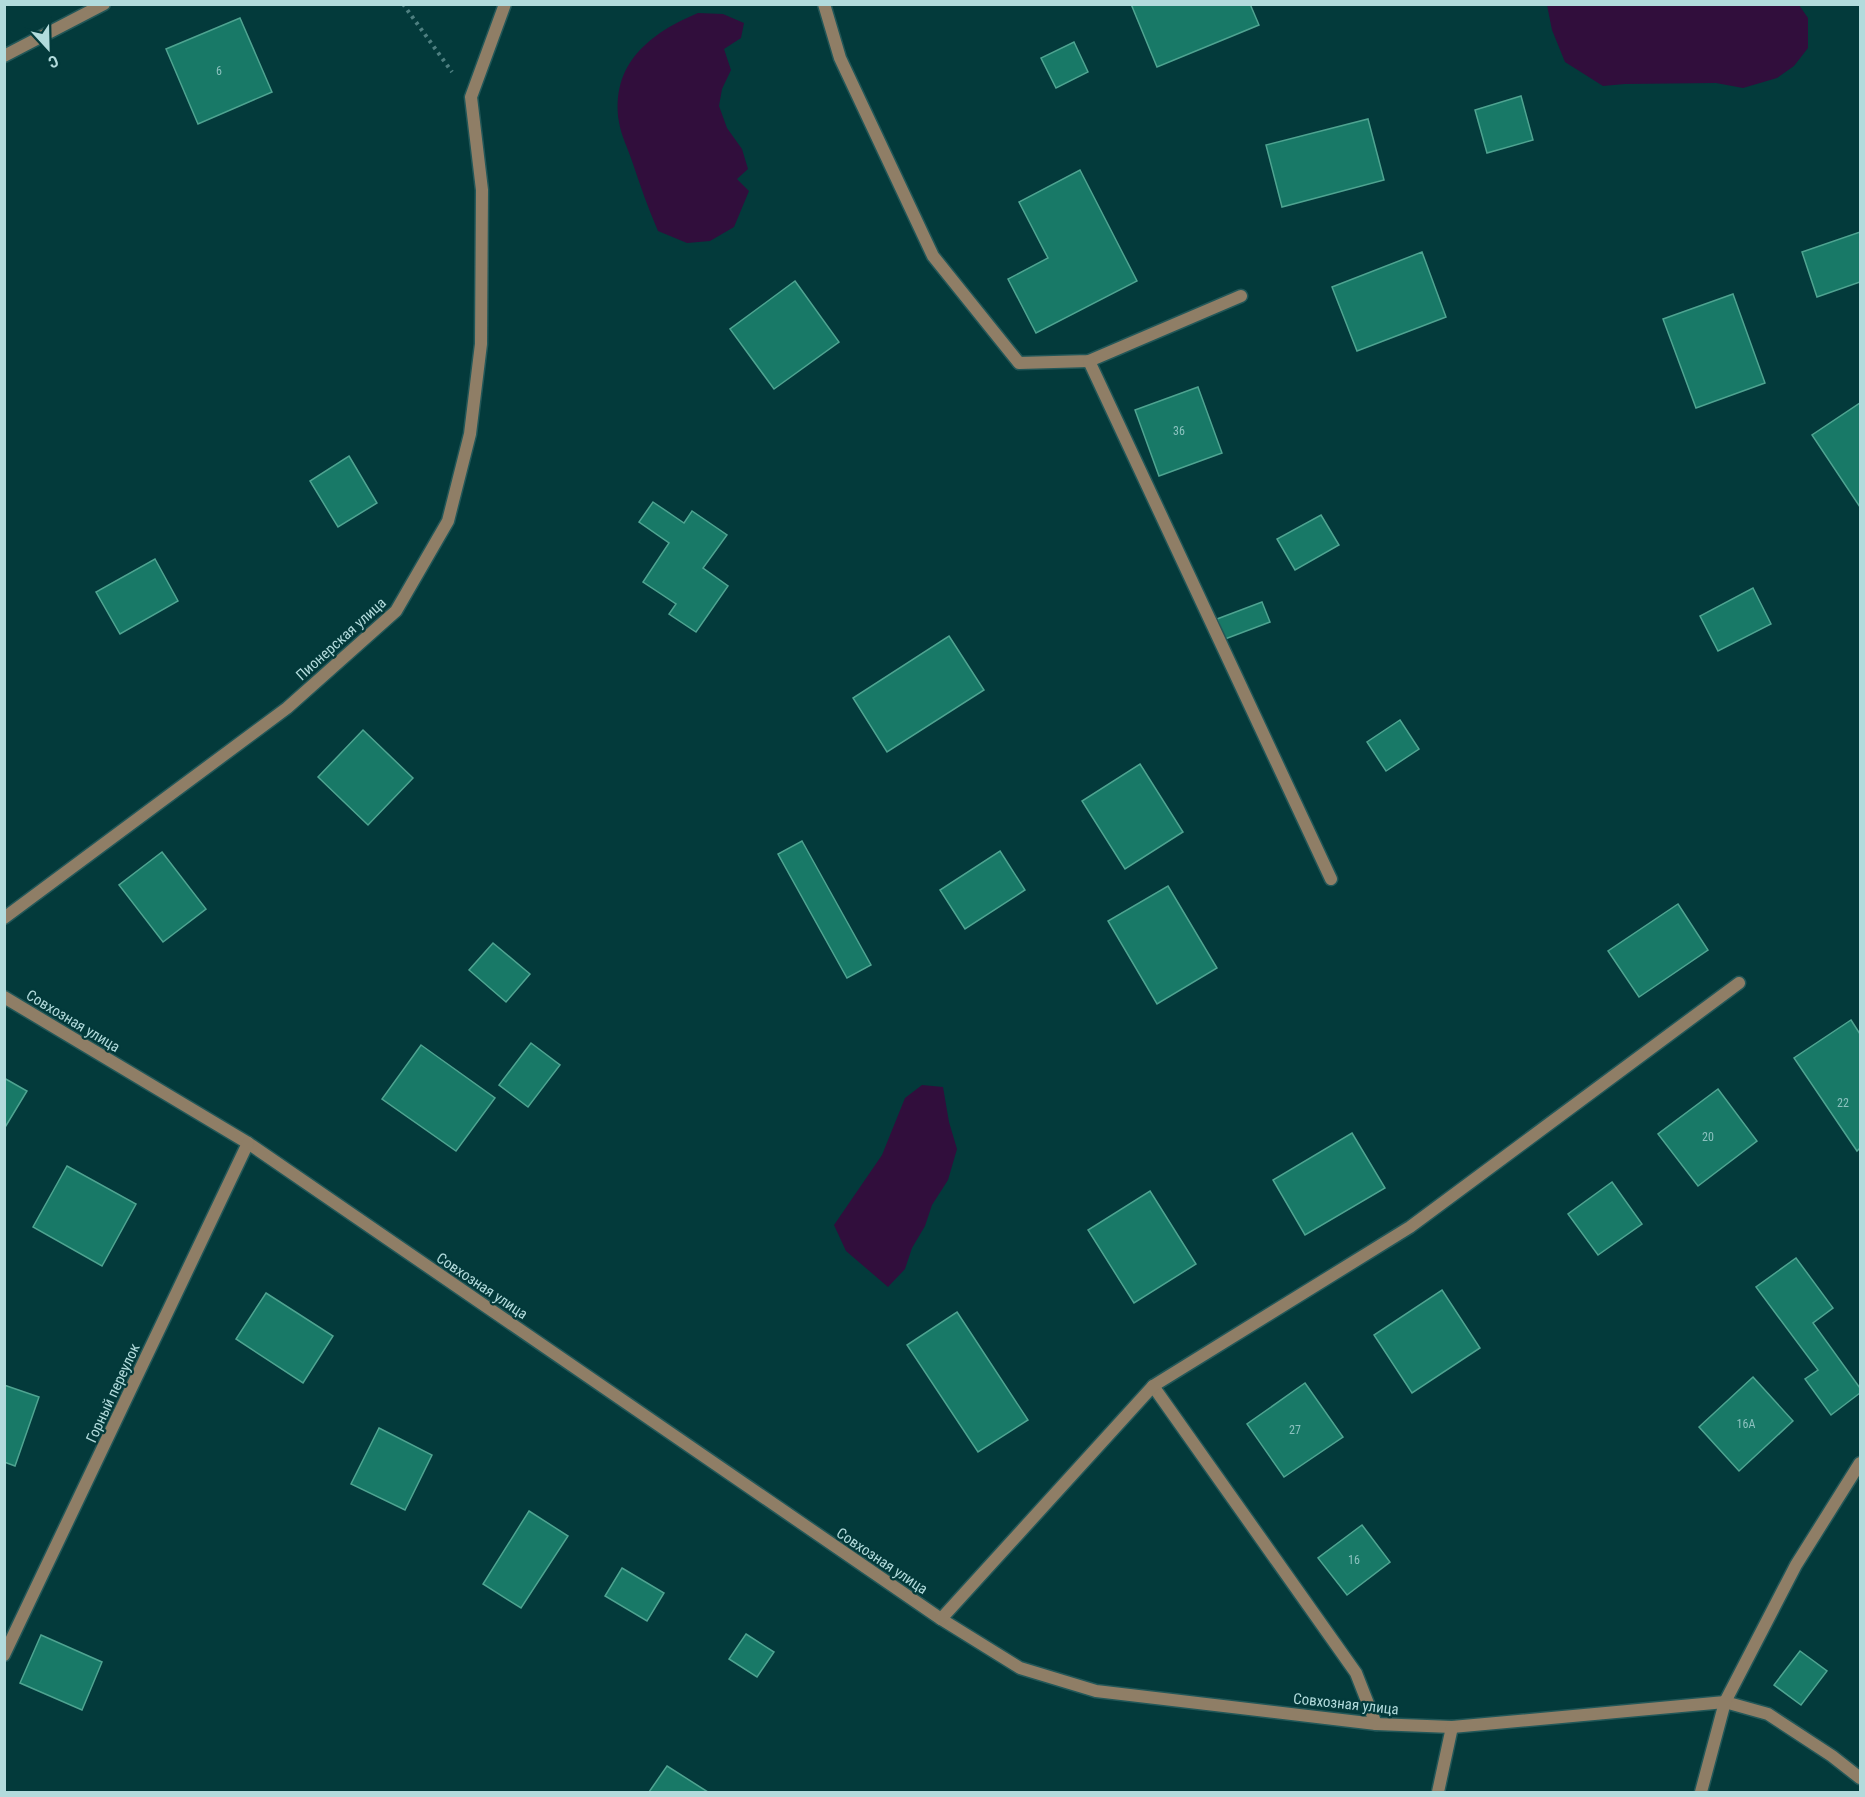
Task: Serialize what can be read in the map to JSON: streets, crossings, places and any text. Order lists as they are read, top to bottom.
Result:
{
  "streets": {
    "street": ["Пионерская улица", "Совхозная улица", "Горный переулок"]
  },
  "crossings": [
    ["Совхозная улица", "Горный переулок"]
  ],
  "house_numbers": [
    "6",
    "36",
    "22",
    "20",
    "16А",
    "27",
    "16"
  ],
  "north": "bottom"
}
